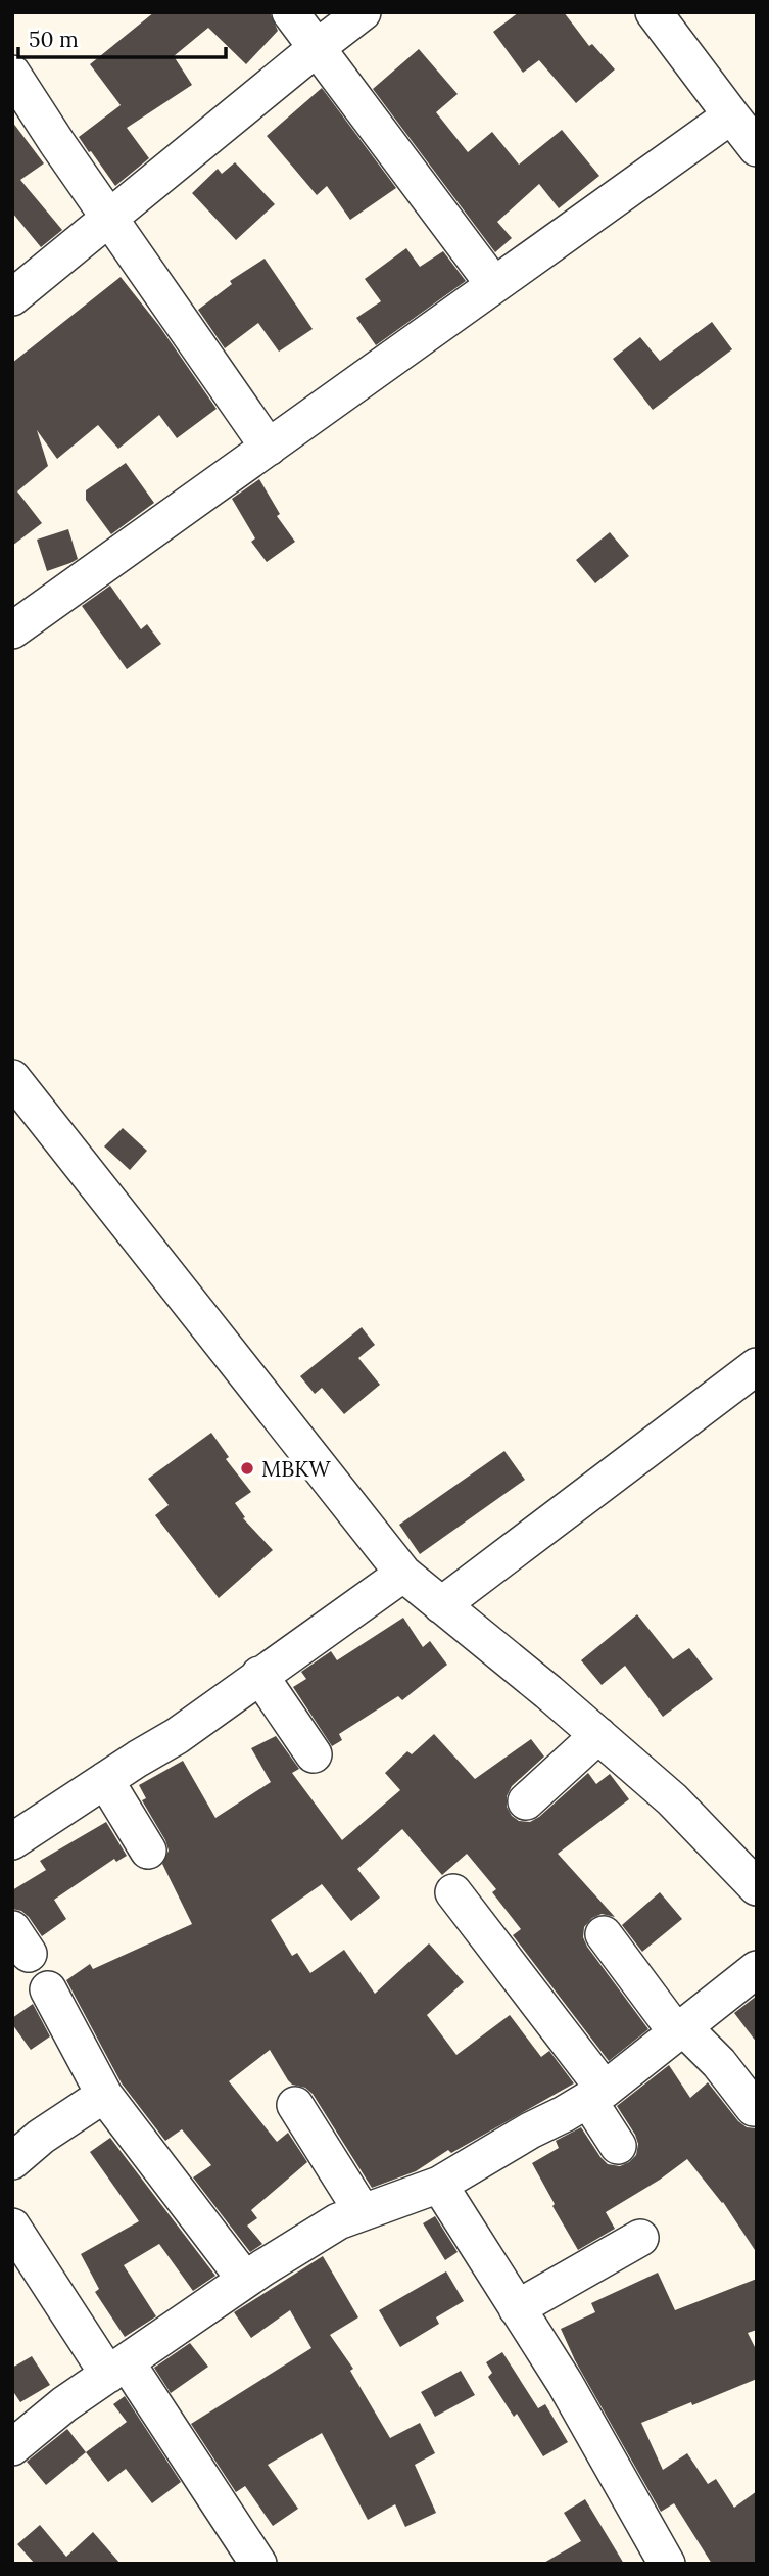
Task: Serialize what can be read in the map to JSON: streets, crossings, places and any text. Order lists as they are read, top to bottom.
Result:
{
  "places": ["MBKW"],
  "scale_bar": "50 m"
}
